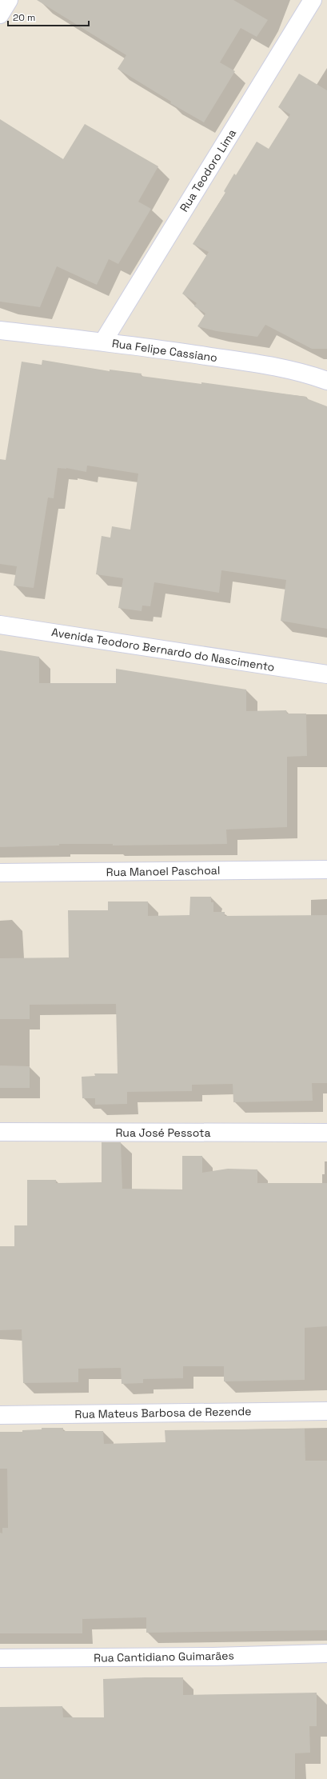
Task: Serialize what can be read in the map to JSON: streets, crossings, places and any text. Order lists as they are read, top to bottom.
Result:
{
  "streets": {
    "street": [
      "Rua Teodoro Lima",
      "Rua Felipe Cassiano",
      "Avenida Teodoro Bernardo do Nascimento",
      "Rua Manoel Paschoal",
      "Rua José Pessota",
      "Rua Mateus Barbosa de Rezende",
      "Rua Cantidiano Guimarães"
    ]
  },
  "crossings": [
    ["Rua Teodoro Lima", "Rua Felipe Cassiano"]
  ],
  "scale_bar": "20 m"
}
